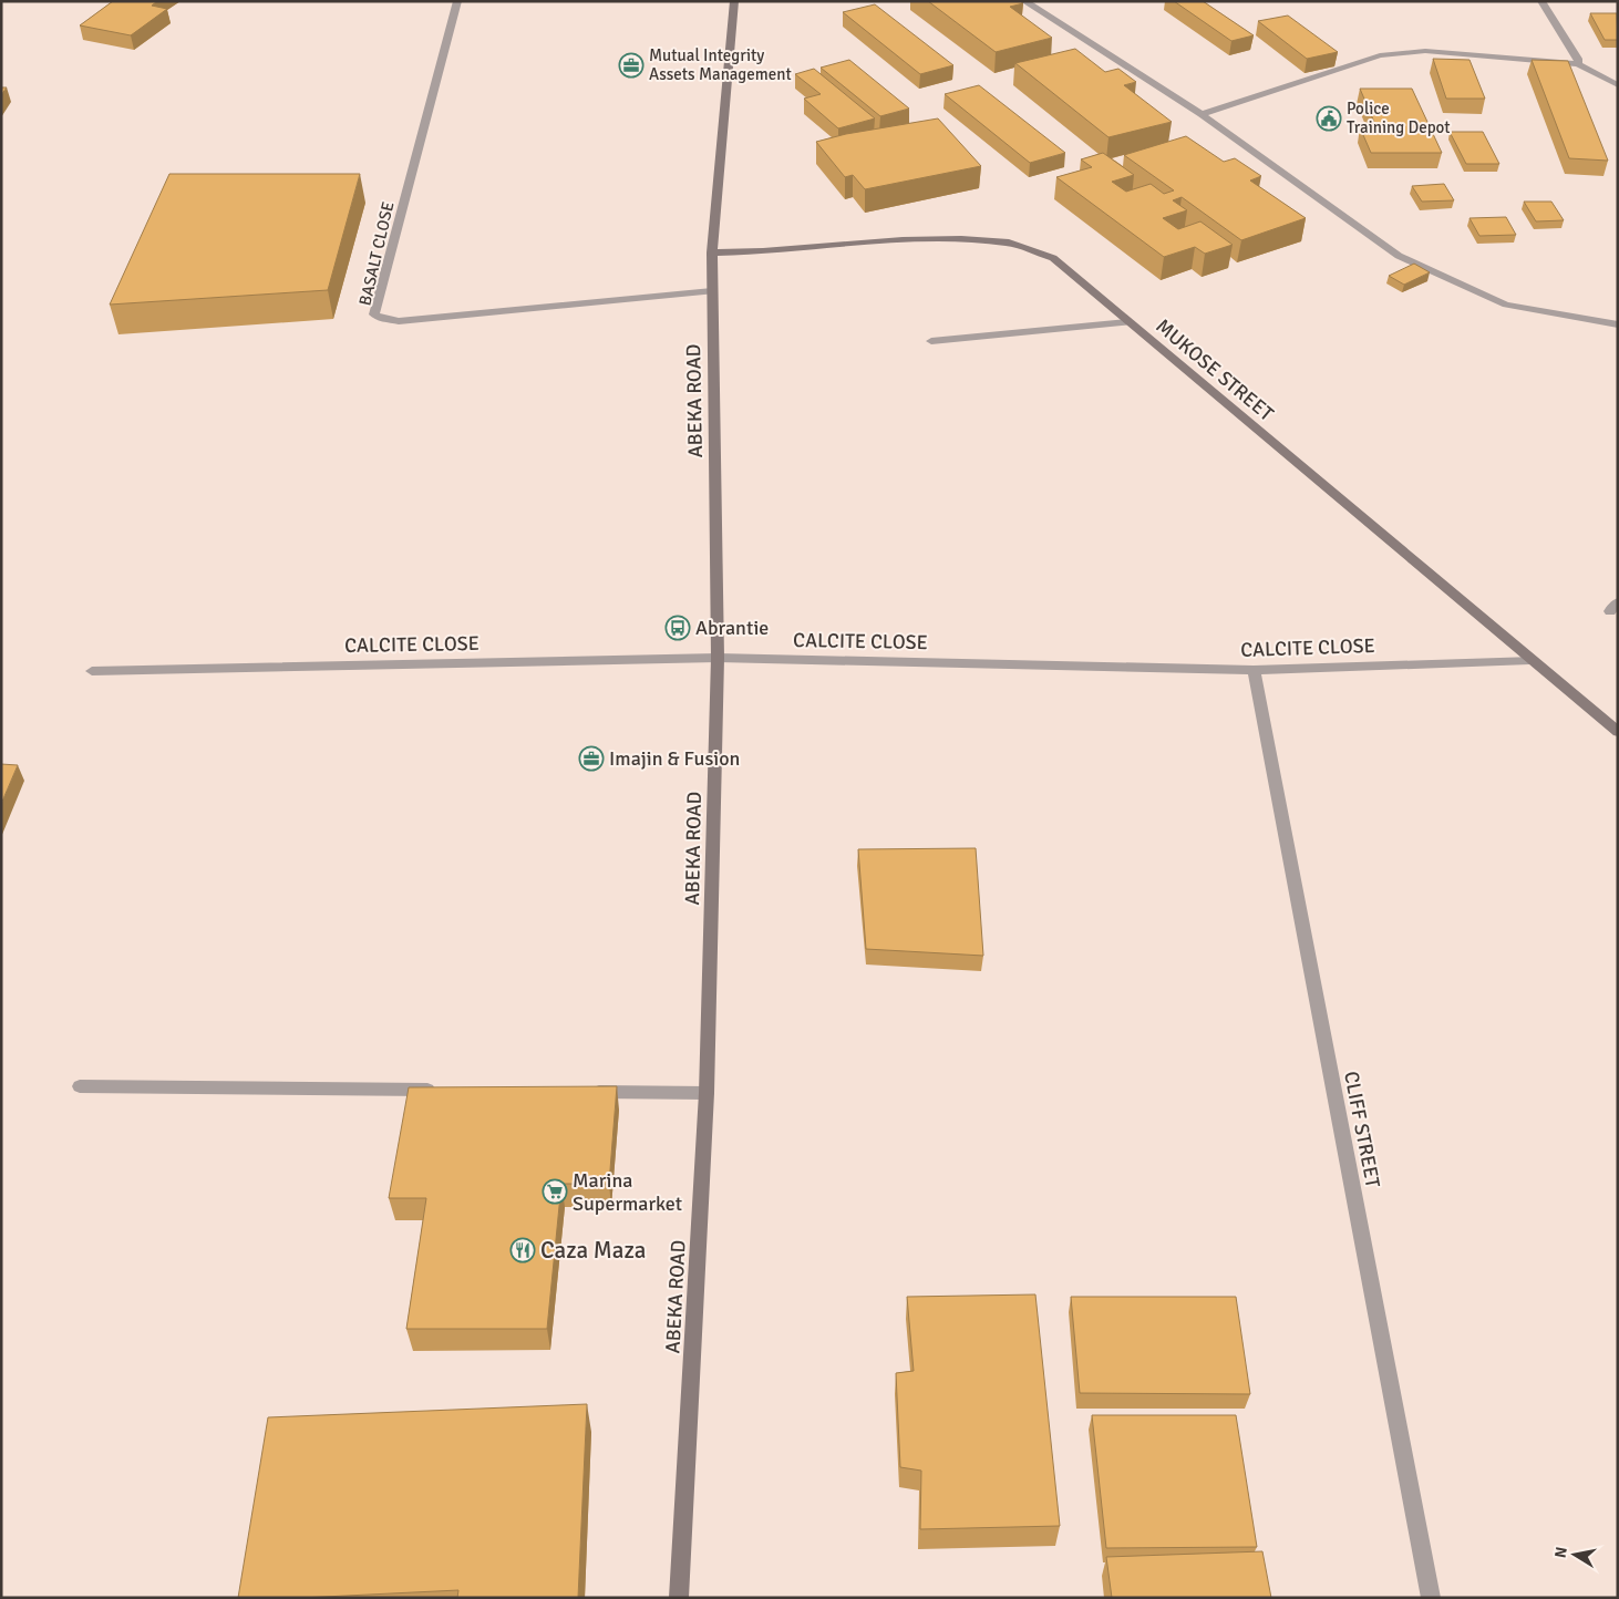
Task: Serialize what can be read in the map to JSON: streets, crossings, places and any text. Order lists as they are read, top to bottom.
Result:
{
  "streets": {
    "street": [
      "BASALT CLOSE",
      "MUKOSE STREET",
      "ABEKA ROAD",
      "CALCITE CLOSE",
      "CLIFF STREET"
    ]
  },
  "crossings": [
    ["BASALT CLOSE", "ABEKA ROAD"],
    ["MUKOSE STREET", "ABEKA ROAD"],
    ["MUKOSE STREET", "CALCITE CLOSE"],
    ["ABEKA ROAD", "CALCITE CLOSE"],
    ["CALCITE CLOSE", "CLIFF STREET"]
  ],
  "places": {
    "office": ["Mutual Integrity Assets Management", "Imajin & Fusion"],
    "public building": ["Police Training Depot"],
    "bus stop": ["Abrantie"],
    "supermarket": ["Marina Supermarket"],
    "restaurant": ["Caza Maza"]
  },
  "north": "left"
}
